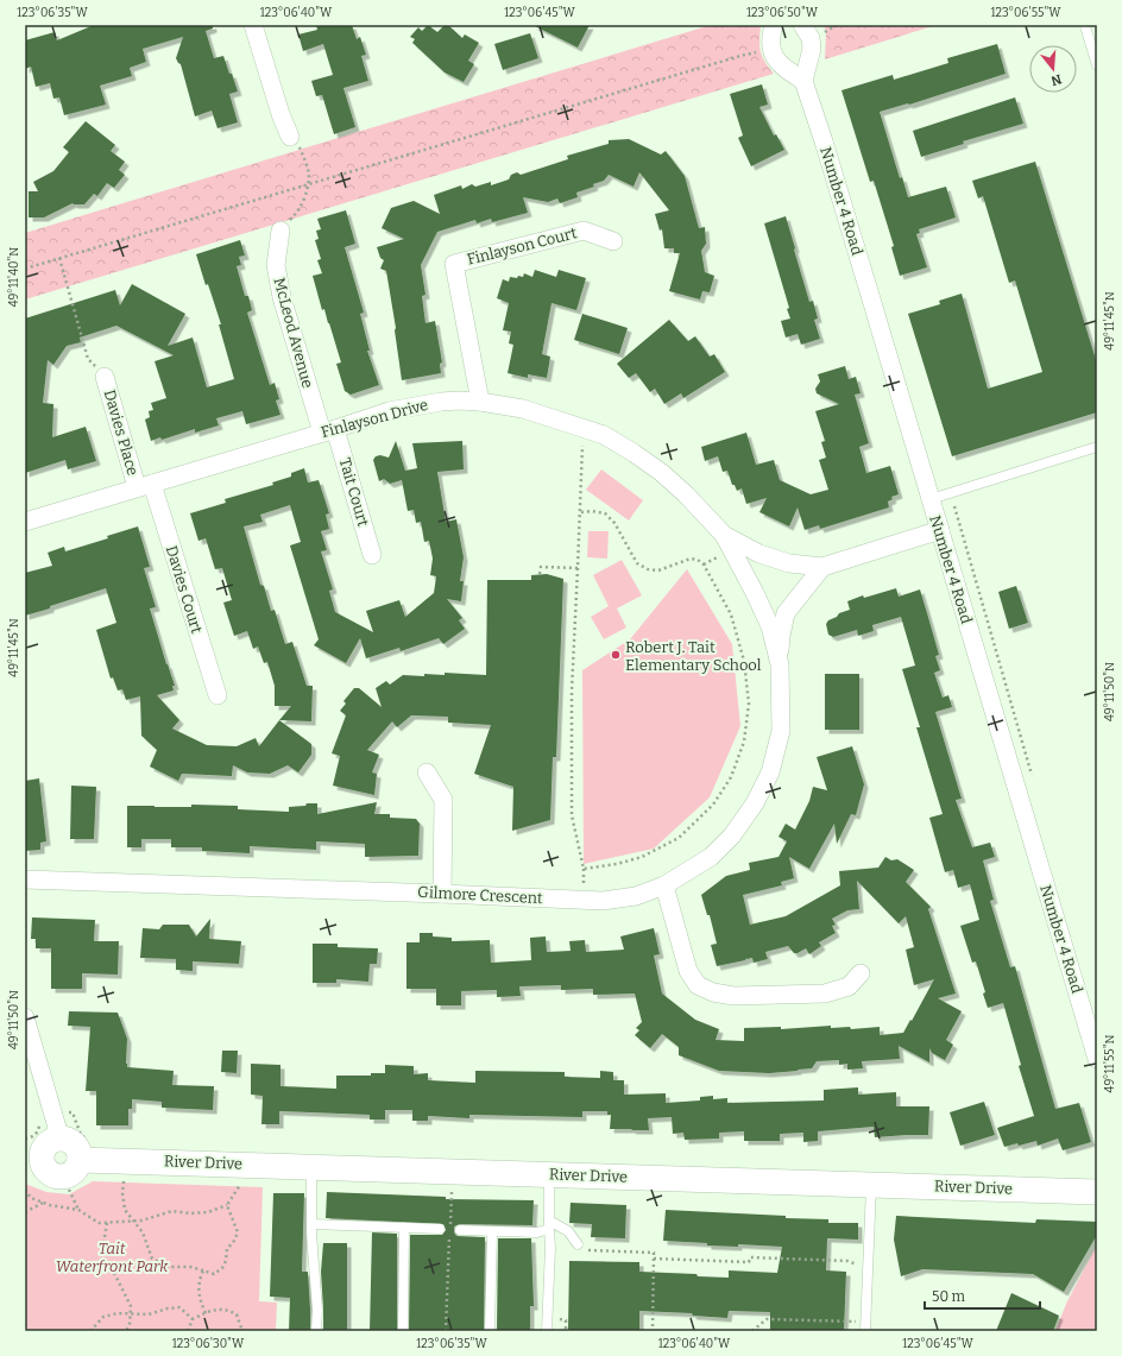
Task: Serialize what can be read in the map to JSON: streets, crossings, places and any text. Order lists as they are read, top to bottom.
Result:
{
  "streets": {
    "street": [
      "Number 4 Road",
      "Finlayson Court",
      "McLeod Avenue",
      "Finlayson Drive",
      "Davies Place",
      "Tait Court",
      "Davies Court",
      "Gilmore Crescent",
      "River Drive"
    ]
  },
  "crossings": [
    ["Number 4 Road", "Finlayson Drive"],
    ["Finlayson Court", "Finlayson Drive"],
    ["McLeod Avenue", "Finlayson Drive"],
    ["McLeod Avenue", "Tait Court"],
    ["Finlayson Drive", "Davies Place"],
    ["Finlayson Drive", "Tait Court"],
    ["Finlayson Drive", "Davies Court"],
    ["Finlayson Drive", "Gilmore Crescent"],
    ["Davies Place", "Davies Court"]
  ],
  "parks": ["Tait Waterfront Park"],
  "places": ["Robert J. Tait Elementary School"],
  "scale_bar": "50 m",
  "north": "bottom",
  "coordinates": [
    "123°06'35\"W",
    "123°06'40\"W",
    "123°06'45\"W",
    "123°06'50\"W",
    "123°06'55\"W",
    "49°11'40\"N",
    "49°11'45\"N",
    "49°11'50\"N",
    "49°11'55\"N",
    "123°06'30\"W"
  ]
}
